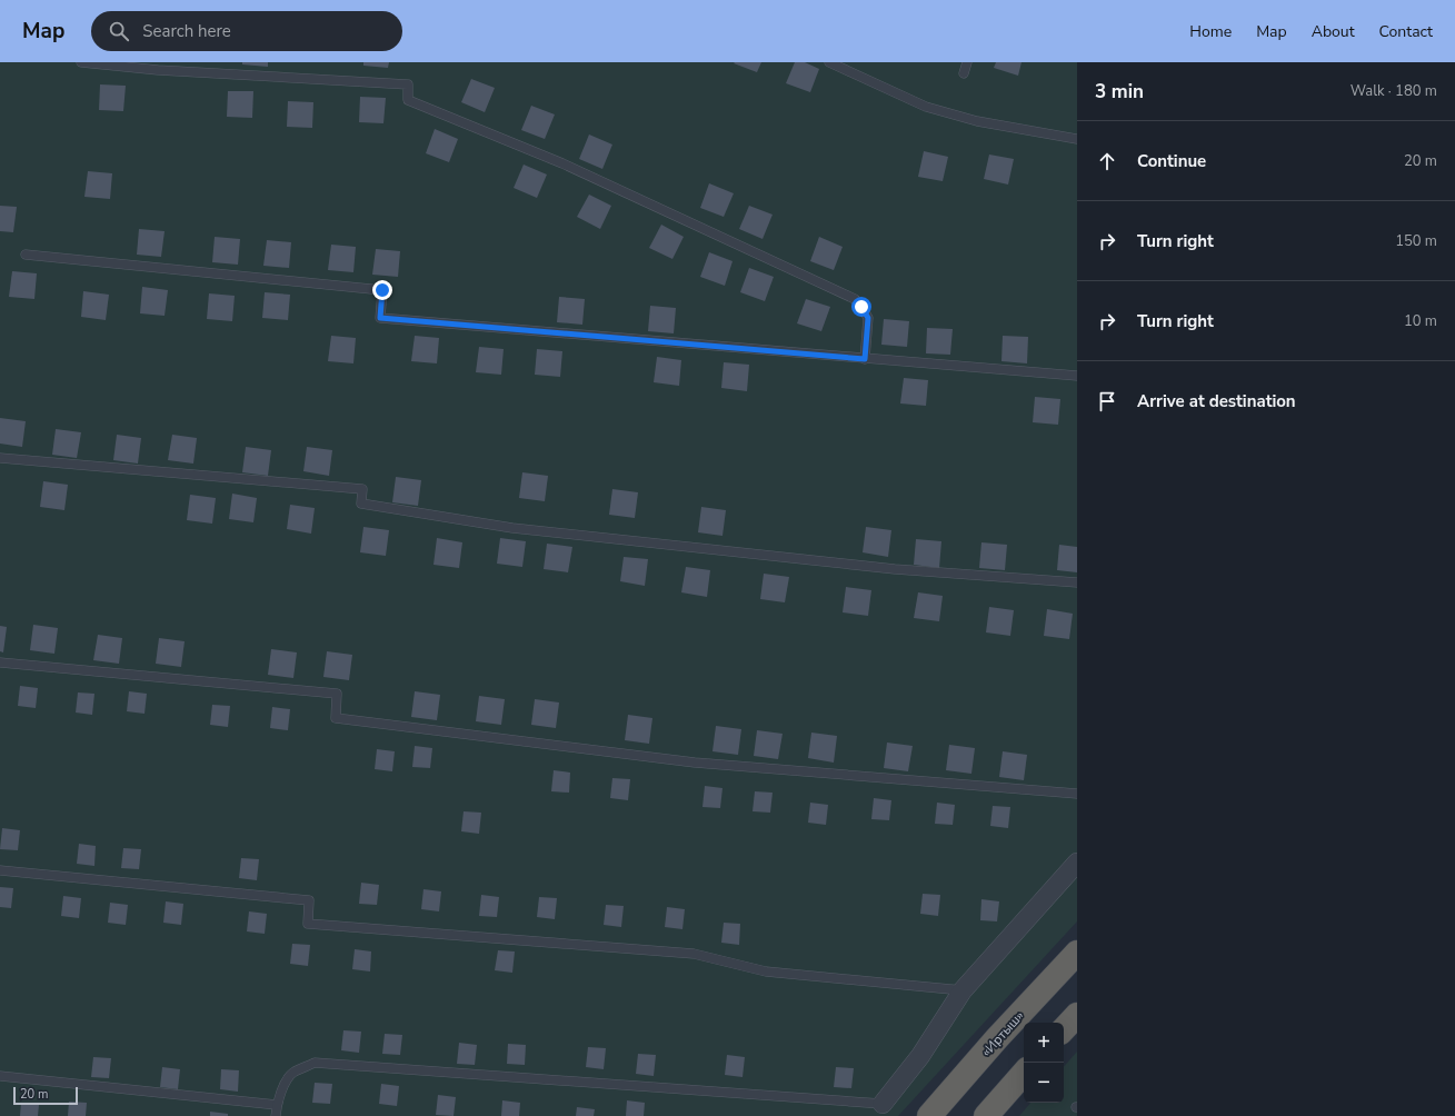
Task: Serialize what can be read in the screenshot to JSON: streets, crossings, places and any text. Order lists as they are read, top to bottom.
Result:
{
  "streets": {
    "highway": ["«Иртыш»"]
  },
  "scale_bar": "20 m",
  "page": {
    "header": "Map",
    "search": "Search here",
    "nav": [
      "Home",
      "Map",
      "About",
      "Contact"
    ],
    "heading": ["3 min", "Walk · 180 m"],
    "list": [
      ["Continue", "20 m"],
      ["Turn right", "150 m"],
      ["Turn right", "10 m"],
      "Arrive at destination"
    ],
    "map_buttons": ["+", "−"],
    "scale": "20 m"
  }
}
